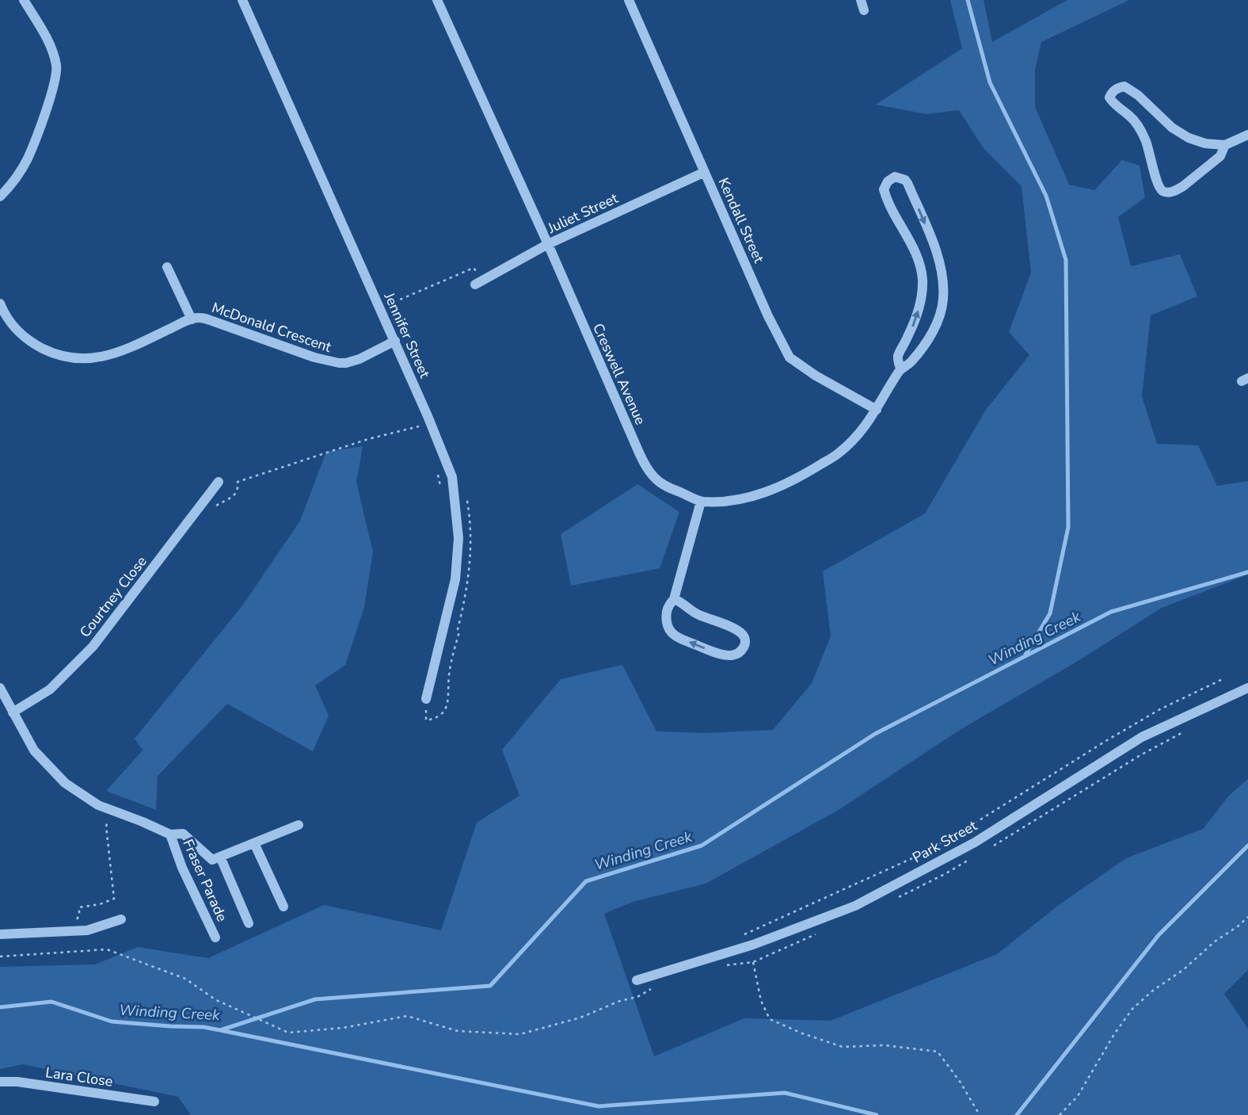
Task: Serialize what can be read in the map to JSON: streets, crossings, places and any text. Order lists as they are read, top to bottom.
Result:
{
  "streets": {
    "street": [
      "Juliet Street",
      "Kendall Street",
      "McDonald Crescent",
      "Jennifer Street",
      "Creswell Avenue",
      "Courtney Close",
      "Park Street",
      "Fraser Parade",
      "Lara Close"
    ]
  },
  "crossings": [
    ["Juliet Street", "Kendall Street"],
    ["Juliet Street", "Creswell Avenue"],
    ["Kendall Street", "Creswell Avenue"],
    ["McDonald Crescent", "Jennifer Street"],
    ["Courtney Close", "Fraser Parade"]
  ],
  "water": ["Winding Creek"]
}
